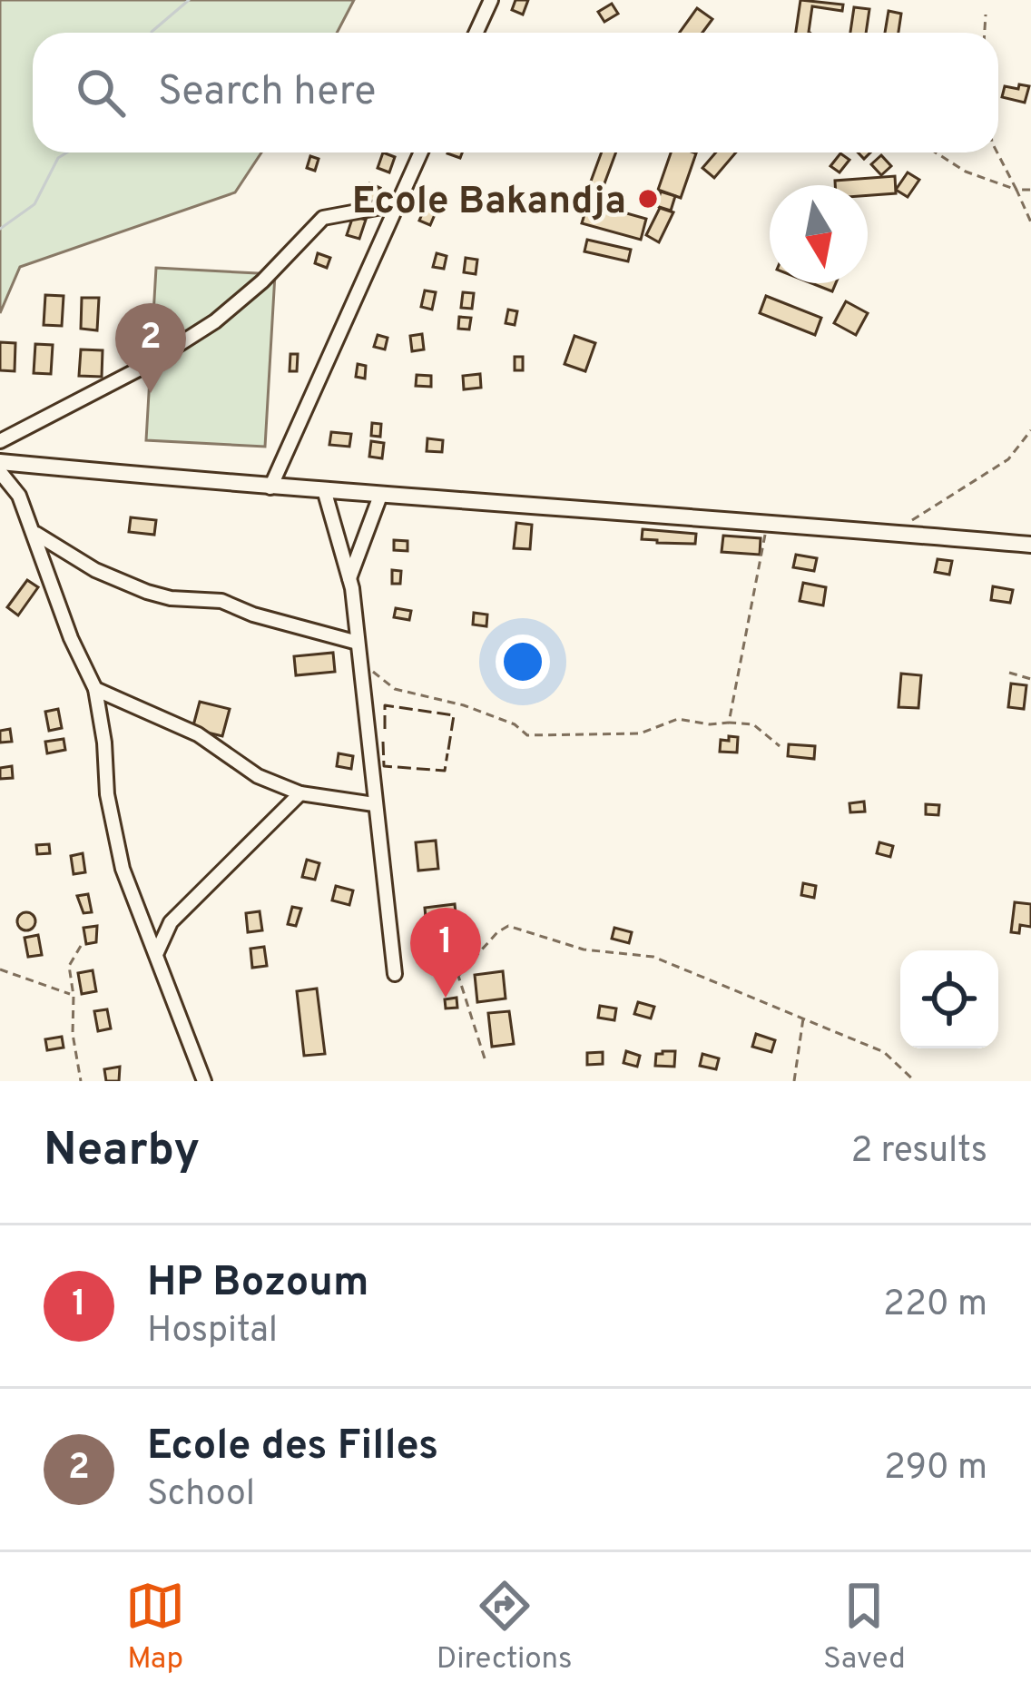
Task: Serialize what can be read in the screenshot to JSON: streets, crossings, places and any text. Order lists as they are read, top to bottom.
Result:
{
  "places": ["Ecole Bakandja"],
  "north": "bottom",
  "page": {
    "search": "Search here",
    "pins": ["2", "1"],
    "heading": ["Nearby", "2 results"],
    "list": [
      {
        "mark": "1",
        "name": "HP Bozoum",
        "note": "Hospital",
        "value": "220 m"
      },
      {
        "mark": "2",
        "name": "Ecole des Filles",
        "note": "School",
        "value": "290 m"
      }
    ],
    "nav": ["Map", "Directions", "Saved"]
  }
}
